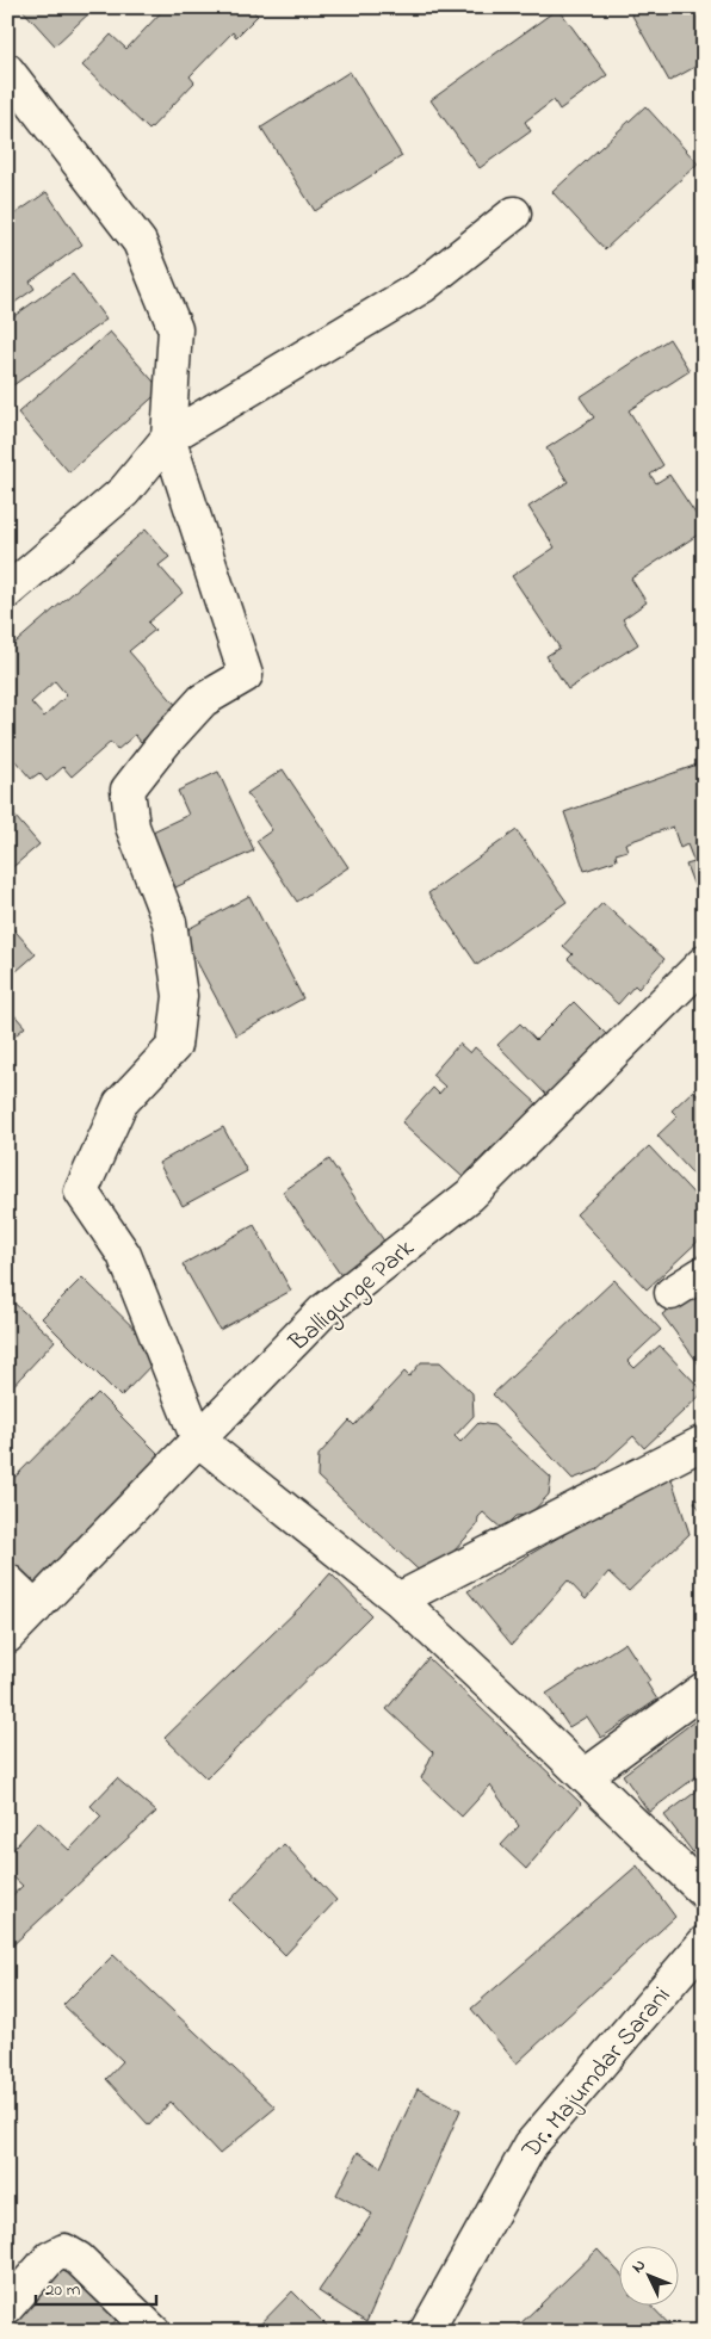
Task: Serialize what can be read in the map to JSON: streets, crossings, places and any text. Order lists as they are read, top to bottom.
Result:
{
  "streets": {
    "street": ["Balligunge Park", "Dr. Majumdar Sarani"]
  },
  "scale_bar": "20 m",
  "north": "top left"
}
